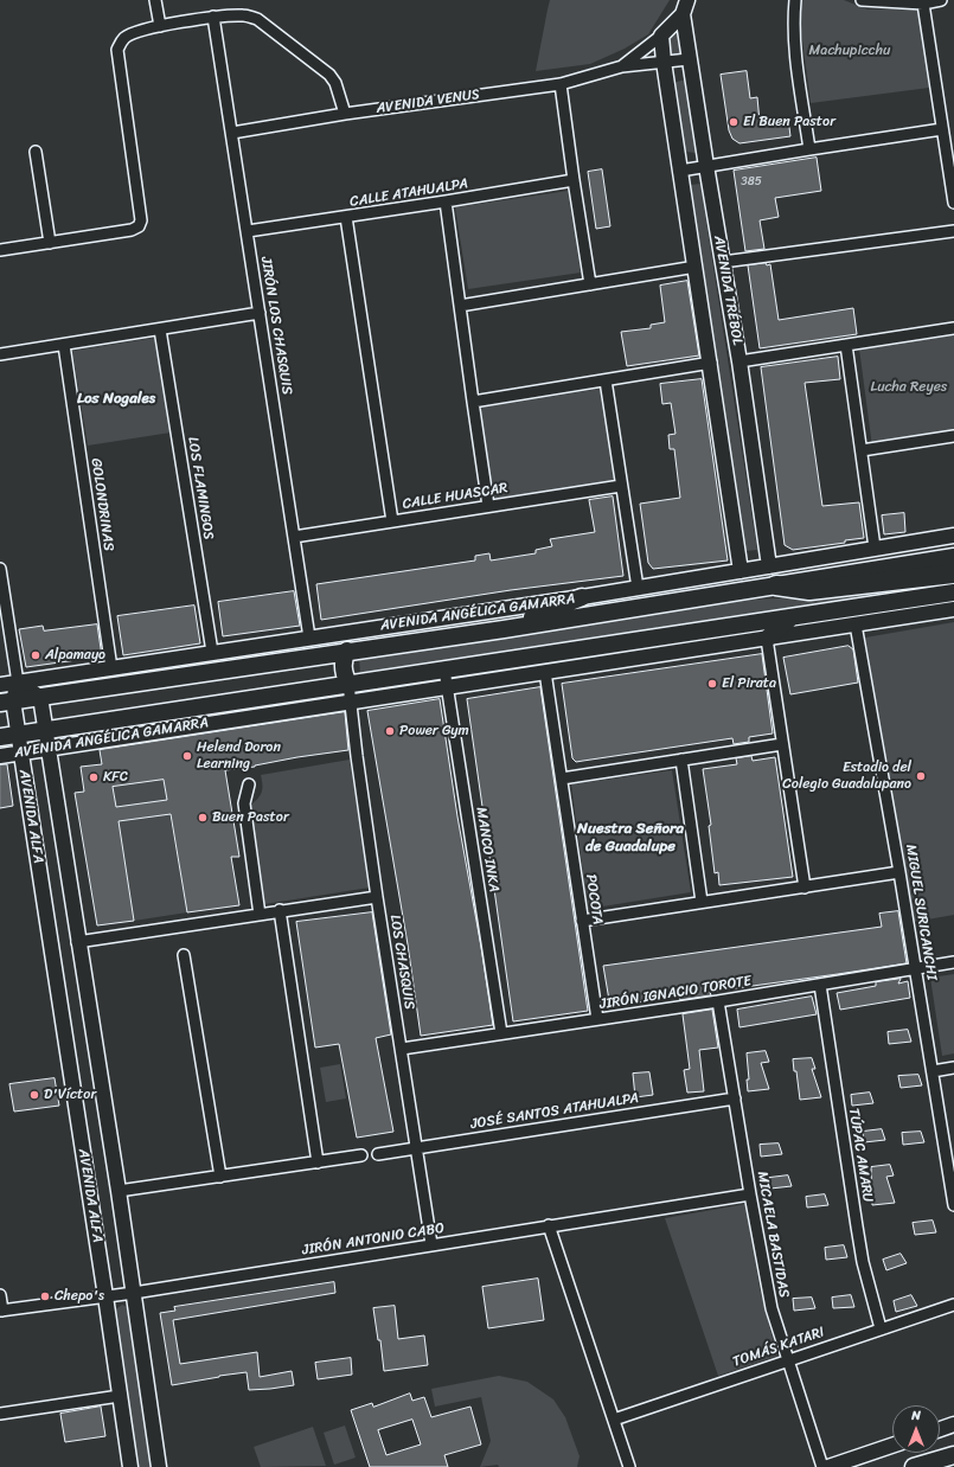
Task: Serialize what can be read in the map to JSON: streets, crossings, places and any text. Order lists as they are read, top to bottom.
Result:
{
  "streets": {
    "main road": ["AVENIDA ANGÉLICA GAMARRA"],
    "street": [
      "AVENIDA VENUS",
      "CALLE ATAHUALPA",
      "AVENIDA TRÉBOL",
      "JIRÓN LOS CHASQUIS",
      "LOS FLAMINGOS",
      "CALLE HUASCAR",
      "GOLONDRINAS",
      "AVENIDA ALFA",
      "MANCO INKA",
      "POCOTA",
      "MIGUEL SURICANCHI",
      "LOS CHASQUIS",
      "JIRÓN IGNACIO TOROTE",
      "JOSÉ SANTOS ATAHUALPA",
      "TÚPAC AMARU",
      "MICAELA BASTIDAS",
      "JIRÓN ANTONIO CABO",
      "TOMÁS KATARI"
    ]
  },
  "crossings": [
    ["AVENIDA VENUS", "AVENIDA TRÉBOL"],
    ["AVENIDA VENUS", "JIRÓN LOS CHASQUIS"],
    ["CALLE ATAHUALPA", "JIRÓN LOS CHASQUIS"],
    ["AVENIDA TRÉBOL", "AVENIDA ANGÉLICA GAMARRA"],
    ["JIRÓN LOS CHASQUIS", "CALLE HUASCAR"],
    ["JIRÓN LOS CHASQUIS", "AVENIDA ANGÉLICA GAMARRA"],
    ["LOS FLAMINGOS", "AVENIDA ANGÉLICA GAMARRA"],
    ["GOLONDRINAS", "AVENIDA ANGÉLICA GAMARRA"],
    ["AVENIDA ANGÉLICA GAMARRA", "AVENIDA ALFA"],
    ["AVENIDA ANGÉLICA GAMARRA", "MANCO INKA"],
    ["AVENIDA ANGÉLICA GAMARRA", "POCOTA"],
    ["AVENIDA ANGÉLICA GAMARRA", "MIGUEL SURICANCHI"],
    ["AVENIDA ANGÉLICA GAMARRA", "LOS CHASQUIS"],
    ["AVENIDA ALFA", "JIRÓN ANTONIO CABO"],
    ["MANCO INKA", "JIRÓN IGNACIO TOROTE"],
    ["POCOTA", "JIRÓN IGNACIO TOROTE"],
    ["MIGUEL SURICANCHI", "JIRÓN IGNACIO TOROTE"],
    ["LOS CHASQUIS", "JIRÓN IGNACIO TOROTE"],
    ["LOS CHASQUIS", "JOSÉ SANTOS ATAHUALPA"],
    ["LOS CHASQUIS", "JIRÓN ANTONIO CABO"],
    ["JIRÓN IGNACIO TOROTE", "TÚPAC AMARU"],
    ["JIRÓN IGNACIO TOROTE", "MICAELA BASTIDAS"],
    ["JOSÉ SANTOS ATAHUALPA", "MICAELA BASTIDAS"],
    ["TÚPAC AMARU", "TOMÁS KATARI"],
    ["MICAELA BASTIDAS", "JIRÓN ANTONIO CABO"],
    ["MICAELA BASTIDAS", "TOMÁS KATARI"]
  ],
  "districts": ["Los Nogales", "Nuestra Señora de Guadalupe"],
  "parks": ["Machupicchu", "Lucha Reyes"],
  "places": [
    "El Buen Pastor",
    "Alpamayo",
    "El Pirata",
    "Power Gym",
    "Helend Doron Learning",
    "Estadio del Colegio Guadalupano",
    "KFC",
    "Buen Pastor",
    "D'Víctor",
    "Chepo's"
  ],
  "house_numbers": ["385"],
  "north": "top"
}
